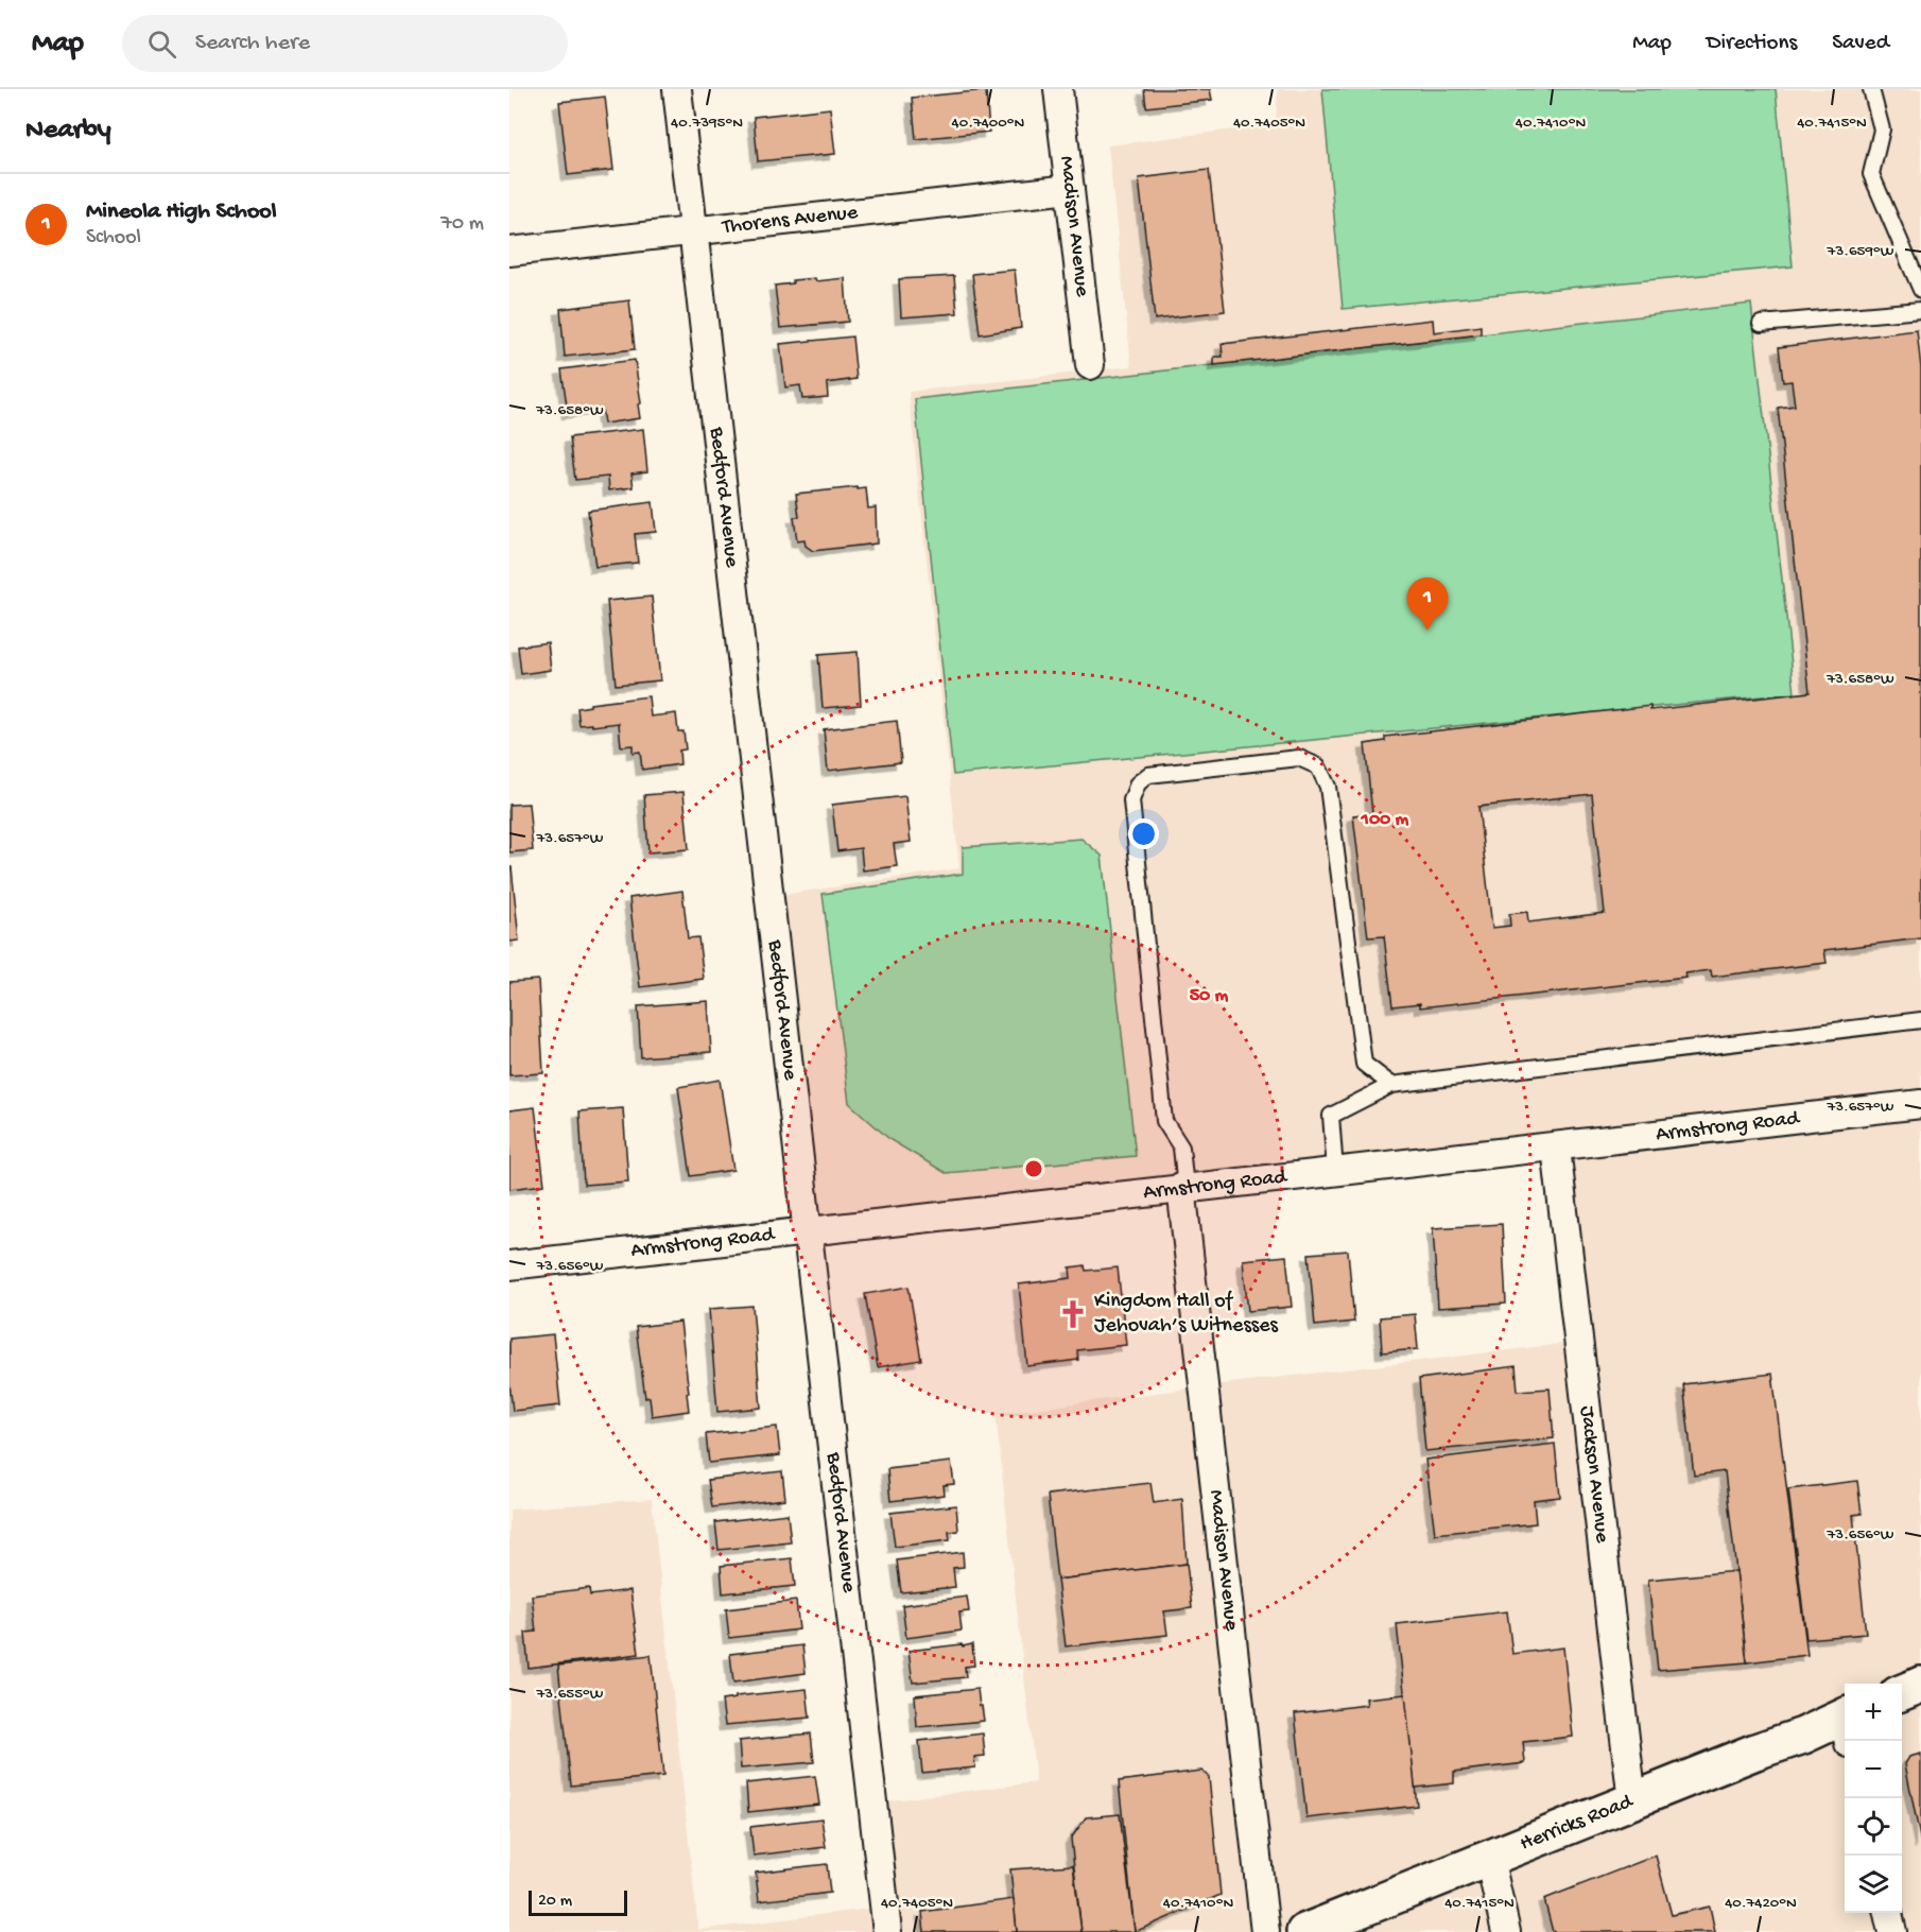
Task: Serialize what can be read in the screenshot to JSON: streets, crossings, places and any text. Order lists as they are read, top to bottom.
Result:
{
  "streets": {
    "main road": ["Herricks Road"],
    "street": [
      "Thorens Avenue",
      "Madison Avenue",
      "Bedford Avenue",
      "Armstrong Road",
      "Jackson Avenue"
    ]
  },
  "crossings": [
    ["Thorens Avenue", "Madison Avenue"],
    ["Thorens Avenue", "Bedford Avenue"],
    ["Madison Avenue", "Armstrong Road"],
    ["Bedford Avenue", "Armstrong Road"],
    ["Armstrong Road", "Jackson Avenue"],
    ["Jackson Avenue", "Herricks Road"]
  ],
  "places": {
    "church": ["Kingdom Hall of Jehovah’s Witnesses"]
  },
  "scale_bar": "20 m",
  "page": {
    "header": "Map",
    "search": "Search here",
    "nav": ["Map", "Directions", "Saved"],
    "heading": "Nearby",
    "list": [
      {
        "mark": "1",
        "name": "Mineola High School",
        "note": "School",
        "value": "70 m"
      }
    ],
    "pins": "1",
    "map_buttons": ["+", "−"],
    "scale": "20 m"
  },
  "coordinates": [
    "40.7395°N",
    "40.7400°N",
    "40.7405°N",
    "40.7410°N",
    "40.7415°N",
    "73.659°W",
    "73.658°W",
    "73.657°W",
    "73.656°W",
    "73.655°W",
    "40.7420°N"
  ],
  "rings": ["100 m", "50 m"]
}
